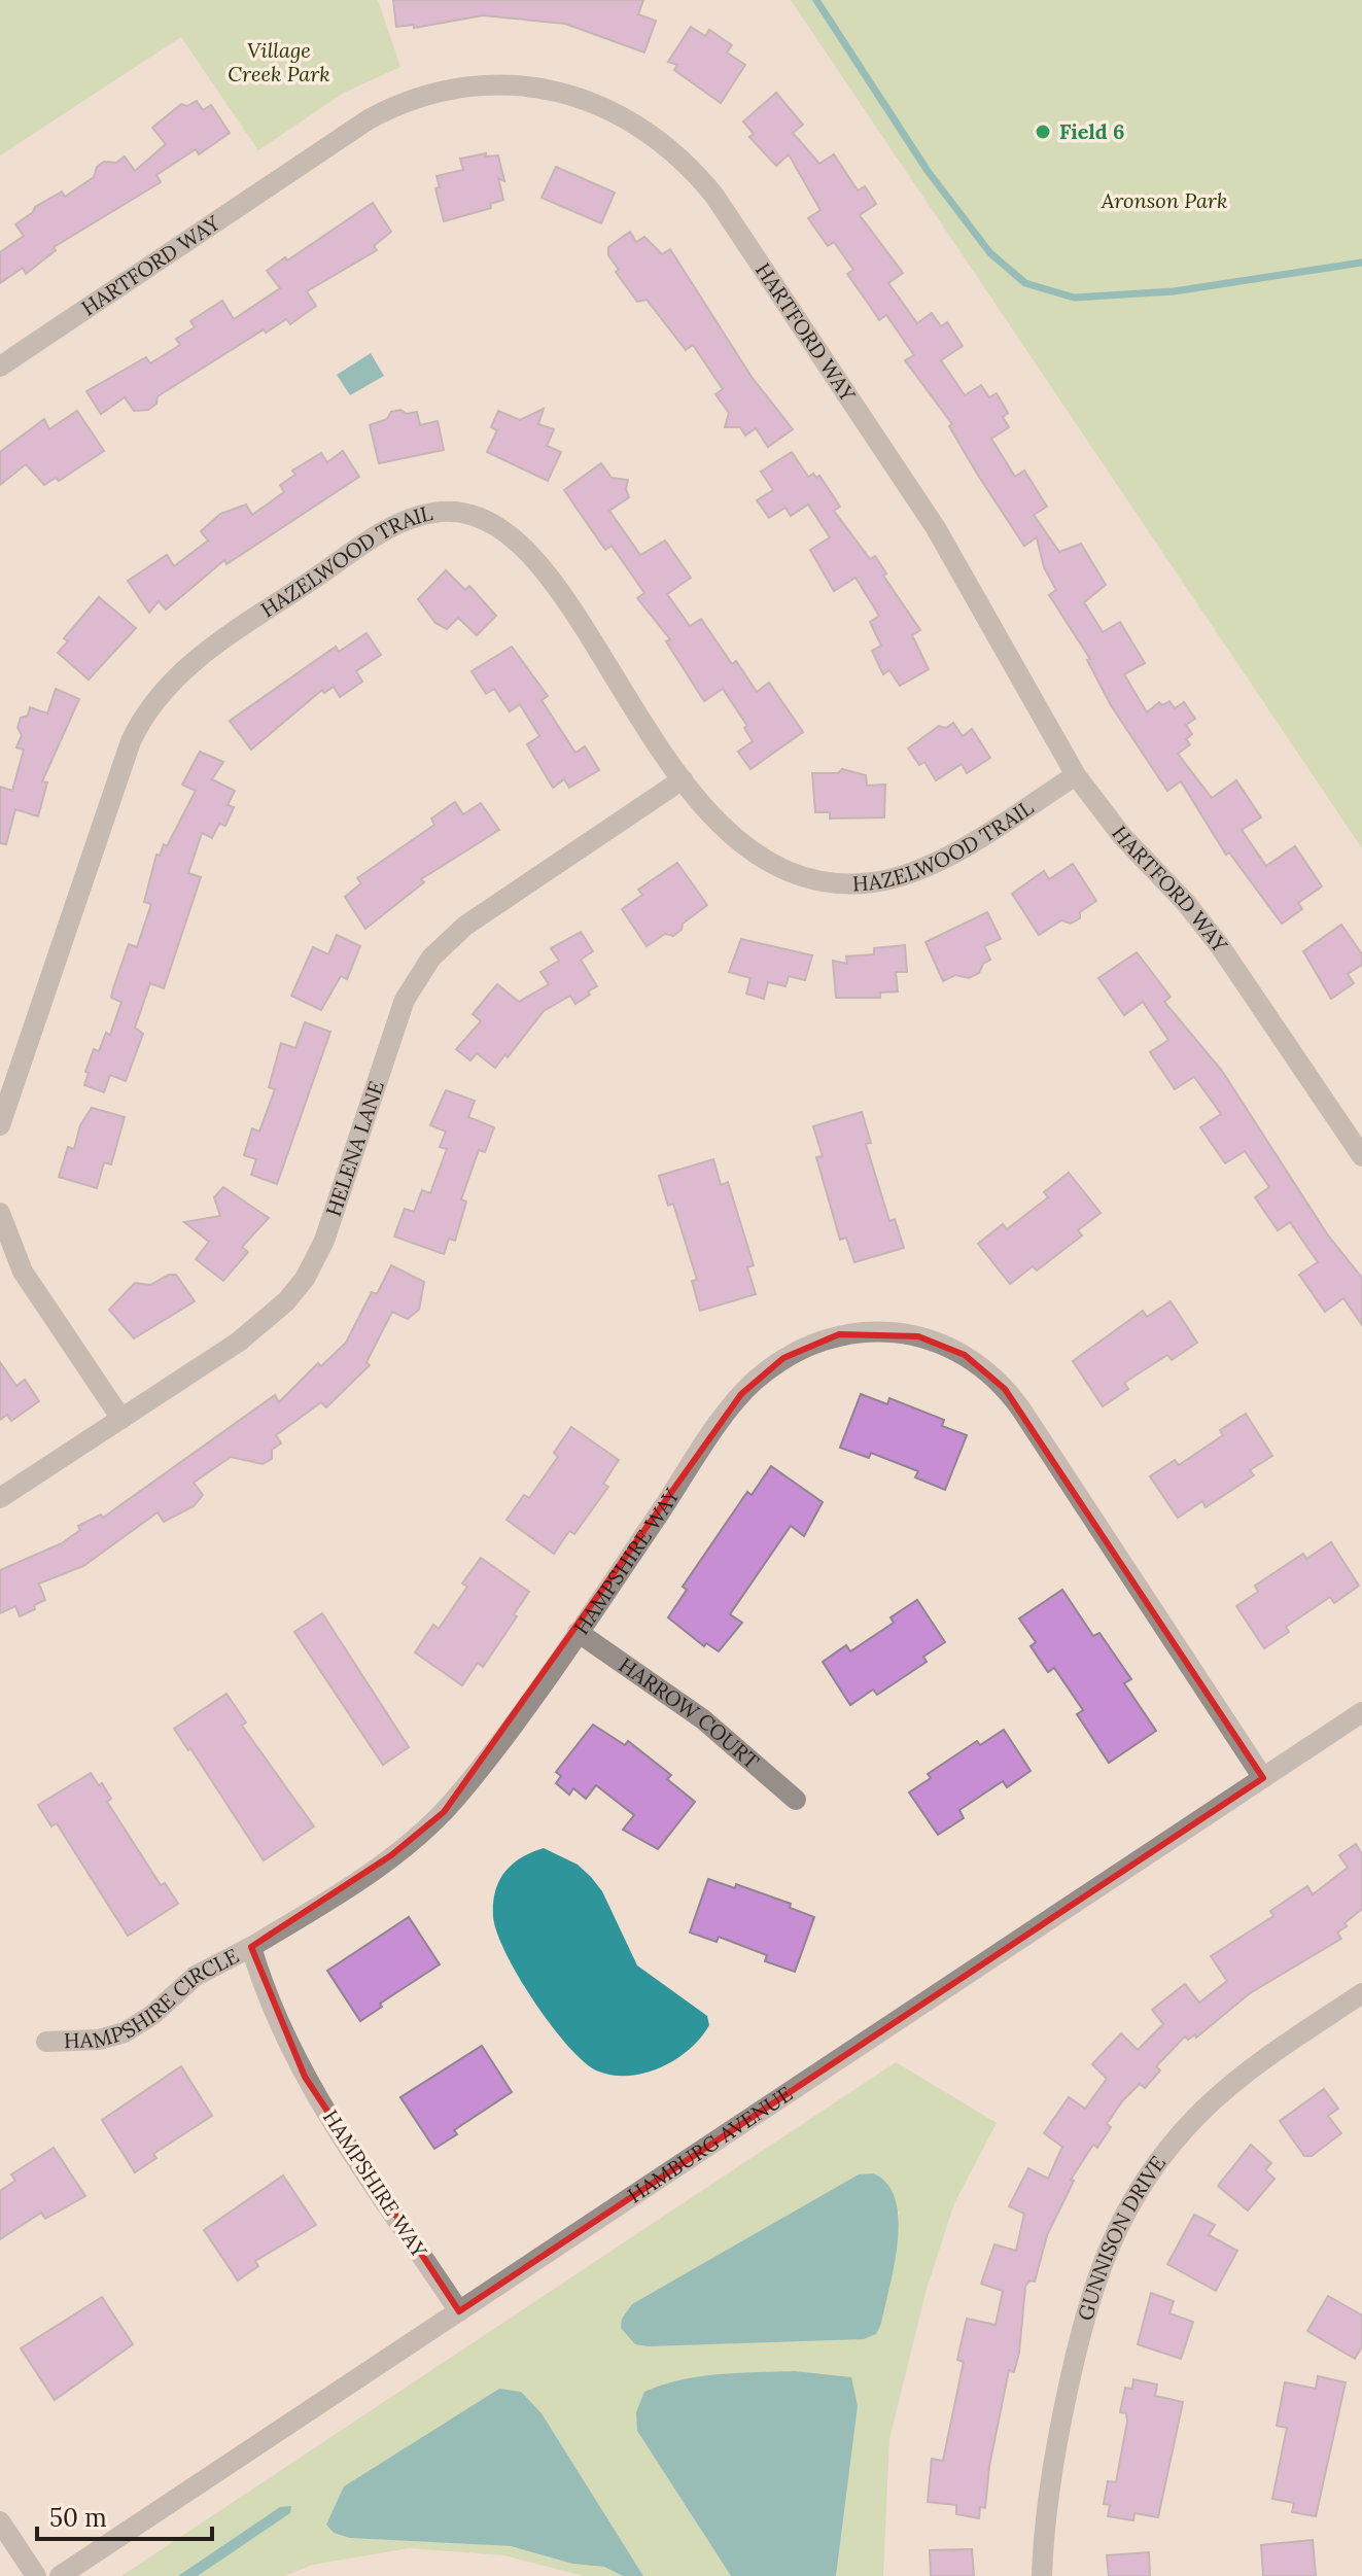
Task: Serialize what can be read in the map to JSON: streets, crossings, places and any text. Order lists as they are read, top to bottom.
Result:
{
  "streets": {
    "street": [
      "HARTFORD WAY",
      "HAZELWOOD TRAIL",
      "HELENA LANE",
      "HAMPSHIRE WAY",
      "HARROW COURT",
      "HAMPSHIRE CIRCLE",
      "HAMBURG AVENUE",
      "GUNNISON DRIVE"
    ]
  },
  "crossings": [
    ["HARTFORD WAY", "HAZELWOOD TRAIL"],
    ["HAZELWOOD TRAIL", "HELENA LANE"],
    ["HAMPSHIRE WAY", "HARROW COURT"],
    ["HAMPSHIRE WAY", "HAMPSHIRE CIRCLE"],
    ["HAMPSHIRE WAY", "HAMBURG AVENUE"]
  ],
  "parks": ["Village Creek Park", "Aronson Park"],
  "places": ["Field 6"],
  "scale_bar": "50 m"
}
